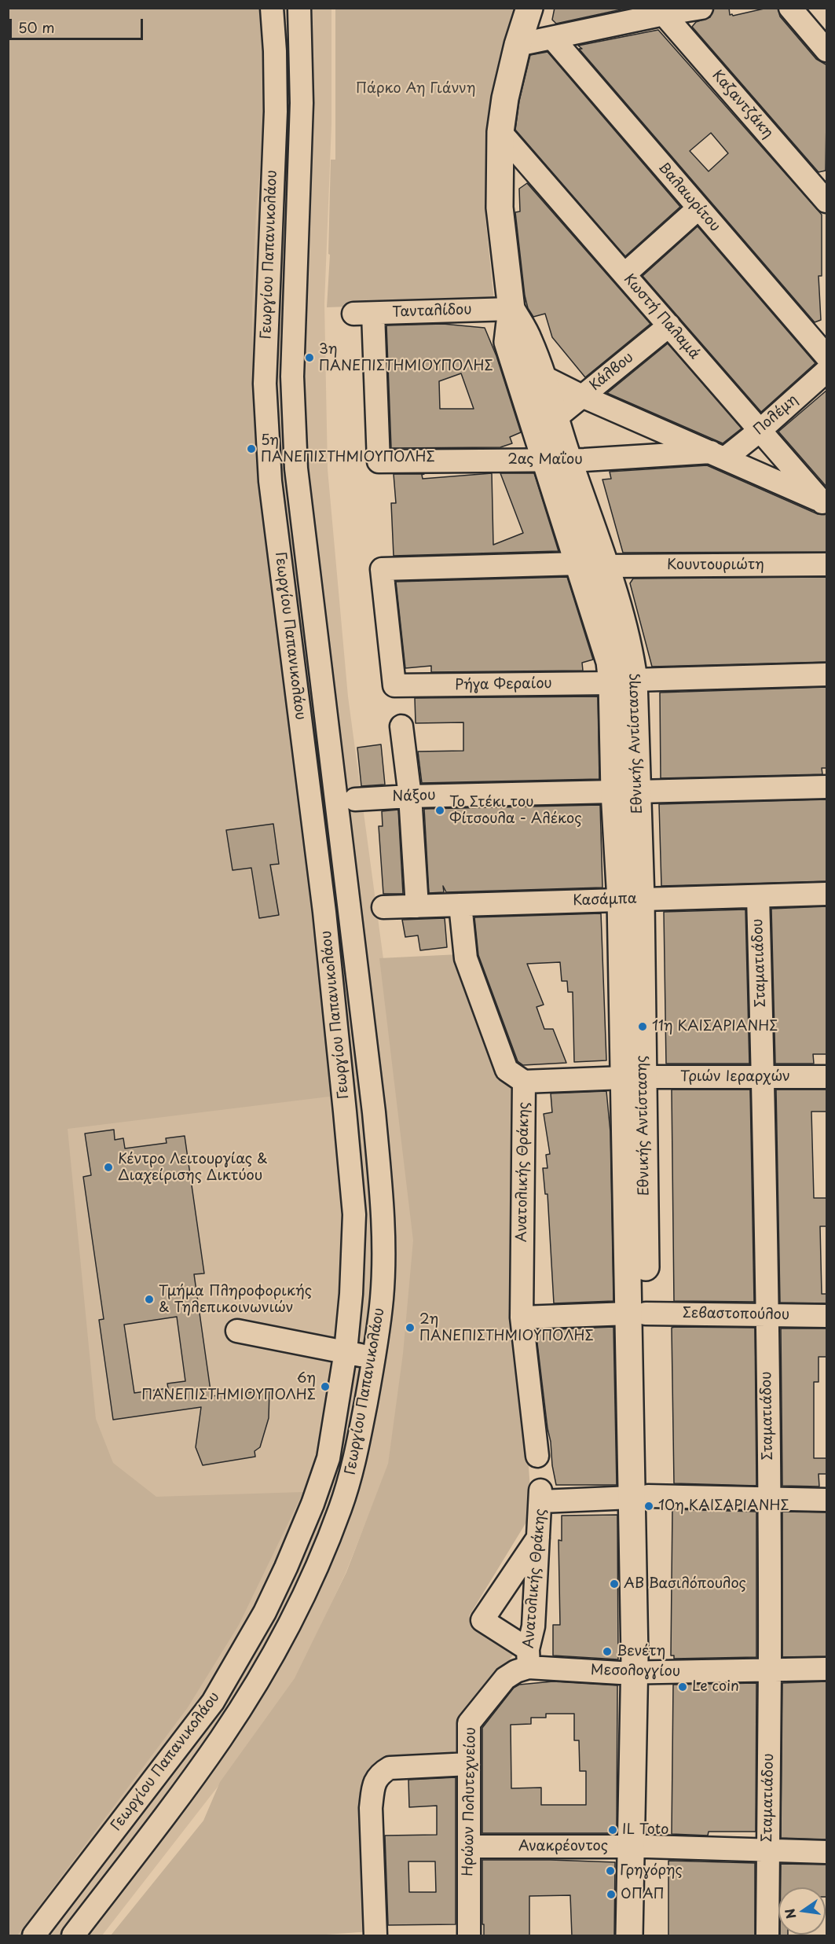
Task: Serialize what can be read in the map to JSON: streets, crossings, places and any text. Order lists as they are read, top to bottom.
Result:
{
  "streets": {
    "main road": ["Εθνικής Αντίστασης"],
    "street": [
      "Καζαντζάκη",
      "Βαλαωρίτου",
      "Γεωργίου Παπανικολάου",
      "Τανταλίδου",
      "Κωστή Παλαμά",
      "Κάλβου",
      "Πολέμη",
      "2ας Μαΐου",
      "Κουντουριώτη",
      "Ρήγα Φεραίου",
      "Νάξου",
      "Κασάμπα",
      "Σταματιάδου",
      "Τριών Ιεραρχών",
      "Ανατολικής Θράκης",
      "Σεβαστοπούλου",
      "Μεσολογγίου",
      "Ηρώων Πολυτεχνείου",
      "Ανακρέοντος"
    ]
  },
  "crossings": [
    ["Τανταλίδου", "2ας Μαΐου"],
    ["Τανταλίδου", "Εθνικής Αντίστασης"],
    ["Κωστή Παλαμά", "Κάλβου"],
    ["Κωστή Παλαμά", "Πολέμη"],
    ["Κωστή Παλαμά", "2ας Μαΐου"],
    ["Κωστή Παλαμά", "Εθνικής Αντίστασης"],
    ["Κάλβου", "2ας Μαΐου"],
    ["Κάλβου", "Εθνικής Αντίστασης"],
    ["Πολέμη", "2ας Μαΐου"],
    ["2ας Μαΐου", "Εθνικής Αντίστασης"],
    ["Κουντουριώτη", "Εθνικής Αντίστασης"],
    ["Ρήγα Φεραίου", "Εθνικής Αντίστασης"],
    ["Εθνικής Αντίστασης", "Νάξου"],
    ["Εθνικής Αντίστασης", "Κασάμπα"],
    ["Εθνικής Αντίστασης", "Τριών Ιεραρχών"],
    ["Εθνικής Αντίστασης", "Ανατολικής Θράκης"],
    ["Εθνικής Αντίστασης", "Σεβαστοπούλου"],
    ["Εθνικής Αντίστασης", "Μεσολογγίου"],
    ["Εθνικής Αντίστασης", "Ανακρέοντος"],
    ["Κασάμπα", "Σταματιάδου"],
    ["Κασάμπα", "Ανατολικής Θράκης"],
    ["Σταματιάδου", "Τριών Ιεραρχών"],
    ["Σταματιάδου", "Σεβαστοπούλου"],
    ["Σταματιάδου", "Μεσολογγίου"],
    ["Σταματιάδου", "Ανακρέοντος"],
    ["Τριών Ιεραρχών", "Ανατολικής Θράκης"],
    ["Ανατολικής Θράκης", "Σεβαστοπούλου"],
    ["Ανατολικής Θράκης", "Μεσολογγίου"],
    ["Ανατολικής Θράκης", "Ηρώων Πολυτεχνείου"],
    ["Μεσολογγίου", "Ηρώων Πολυτεχνείου"],
    ["Ηρώων Πολυτεχνείου", "Ανακρέοντος"]
  ],
  "parks": ["Πάρκο Αη Γιάννη"],
  "places": [
    "3η ΠΑΝΕΠΙΣΤΗΜΙΟΥΠΟΛΗΣ",
    "5η ΠΑΝΕΠΙΣΤΗΜΙΟΥΠΟΛΗΣ",
    "Το Στέκι του Φίτσουλα - Αλέκος",
    "11η ΚΑΙΣΑΡΙΑΝΗΣ",
    "Κέντρο Λειτουργίας & Διαχείρισης Δικτύου",
    "Τμήμα Πληροφορικής & Τηλεπικοινωνιών",
    "2η ΠΑΝΕΠΙΣΤΗΜΙΟΥΠΟΛΗΣ",
    "6η ΠΑΝΕΠΙΣΤΗΜΙΟΥΠΟΛΗΣ",
    "10η ΚΑΙΣΑΡΙΑΝΗΣ",
    "ΑΒ Βασιλόπουλος",
    "Βενέτη",
    "Le coin",
    "IL Toto",
    "Γρηγόρης",
    "ΟΠΑΠ"
  ],
  "scale_bar": "50 m",
  "north": "left"
}
